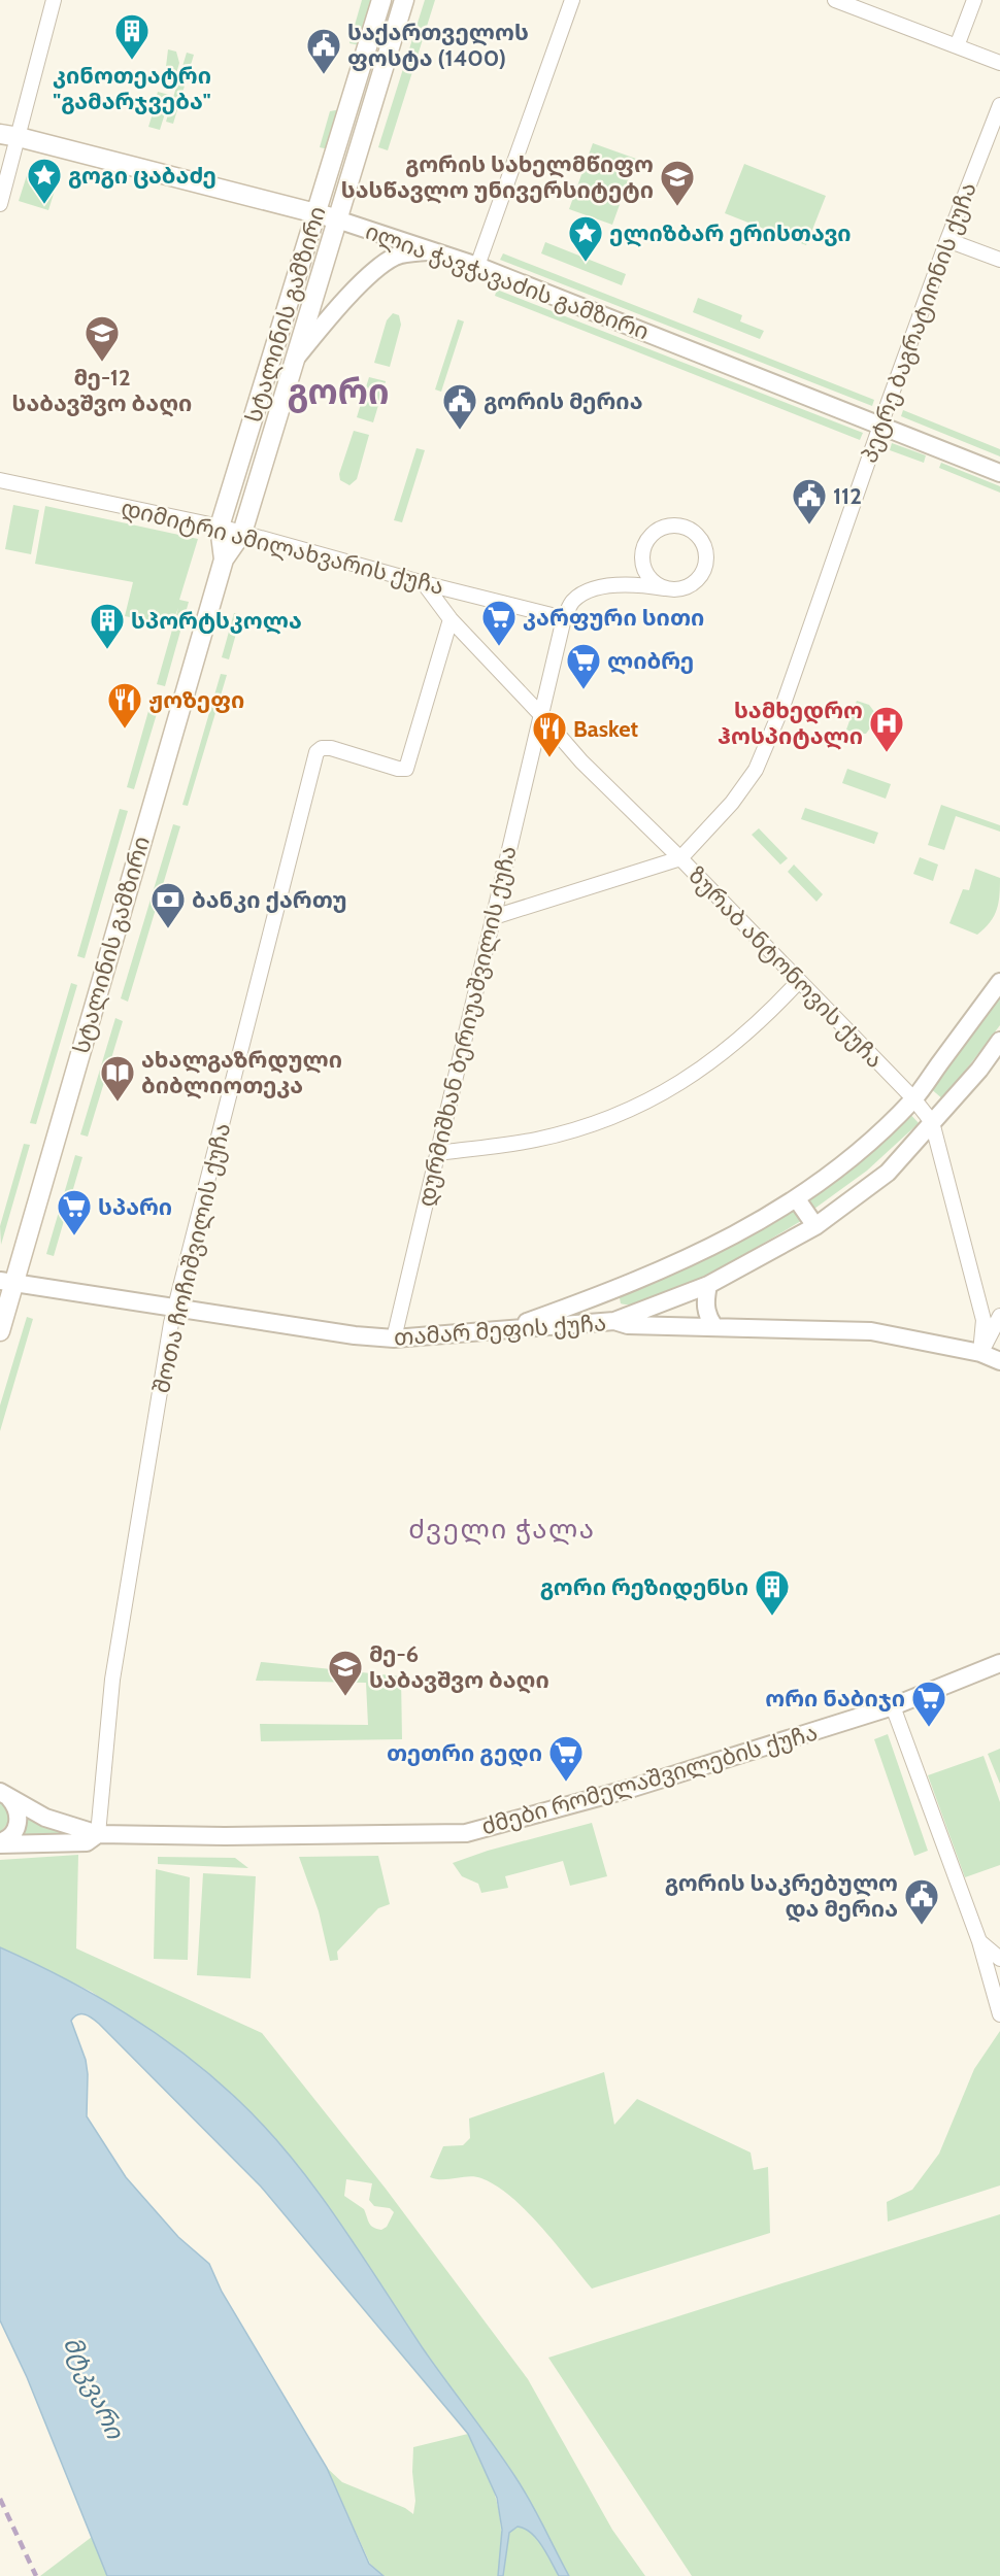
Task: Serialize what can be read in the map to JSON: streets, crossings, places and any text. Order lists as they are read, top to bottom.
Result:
{
  "streets": {
    "main road": ["ილია ჭავჭავაძის გამზირი", "სტალინის გამზირი"],
    "street": [
      "პეტრე ბაგრატიონის ქუჩა",
      "დიმიტრი ამილახვარის ქუჩა",
      "ზურაბ ანტონოვის ქუჩა",
      "დურმიშხან ბერიუაშვილის ქუჩა",
      "შოთა ჩოჩიშვილის ქუჩა",
      "თამარ მეფის ქუჩა",
      "ძმები რომელაშვილების ქუჩა"
    ]
  },
  "crossings": [
    ["ილია ჭავჭავაძის გამზირი", "სტალინის გამზირი"],
    ["ილია ჭავჭავაძის გამზირი", "პეტრე ბაგრატიონის ქუჩა"],
    ["სტალინის გამზირი", "დიმიტრი ამილახვარის ქუჩა"],
    ["სტალინის გამზირი", "თამარ მეფის ქუჩა"],
    ["პეტრე ბაგრატიონის ქუჩა", "ზურაბ ანტონოვის ქუჩა"],
    ["პეტრე ბაგრატიონის ქუჩა", "დურმიშხან ბერიუაშვილის ქუჩა"],
    ["დიმიტრი ამილახვარის ქუჩა", "ზურაბ ანტონოვის ქუჩა"],
    ["ზურაბ ანტონოვის ქუჩა", "დურმიშხან ბერიუაშვილის ქუჩა"],
    ["ზურაბ ანტონოვის ქუჩა", "შოთა ჩოჩიშვილის ქუჩა"],
    ["ზურაბ ანტონოვის ქუჩა", "თამარ მეფის ქუჩა"],
    ["დურმიშხან ბერიუაშვილის ქუჩა", "თამარ მეფის ქუჩა"],
    ["შოთა ჩოჩიშვილის ქუჩა", "თამარ მეფის ქუჩა"],
    ["შოთა ჩოჩიშვილის ქუჩა", "ძმები რომელაშვილების ქუჩა"]
  ],
  "districts": ["გორი", "ძველი ჭალა"],
  "water": ["მტკვარი"],
  "places": {
    "building": ["კინოთეატრი \"გამარჯვება\"", "სპორტსკოლა", "გორი რეზიდენსი"],
    "public building": [
      "საქართველოს ფოსტა (1400)",
      "გორის მერია",
      "112",
      "გორის საკრებულო და მერია"
    ],
    "place": ["გოგი ცაბაძე", "ელიზბარ ერისთავი"],
    "school or university": ["გორის სახელმწიფო სასწავლო უნივერსიტეტი", "მე-12 საბავშვო ბაღი", "მე-6 საბავშვო ბაღი"],
    "supermarket": [
      "კარფური სითი",
      "ლიბრე",
      "სპარი",
      "ორი ნაბიჯი",
      "თეთრი გედი"
    ],
    "restaurant": ["ჟოზეფი", "Basket"],
    "hospital": ["სამხედრო ჰოსპიტალი"],
    "bank": ["ბანკი ქართუ"],
    "library": ["ახალგაზრდული ბიბლიოთეკა"]
  }
}
